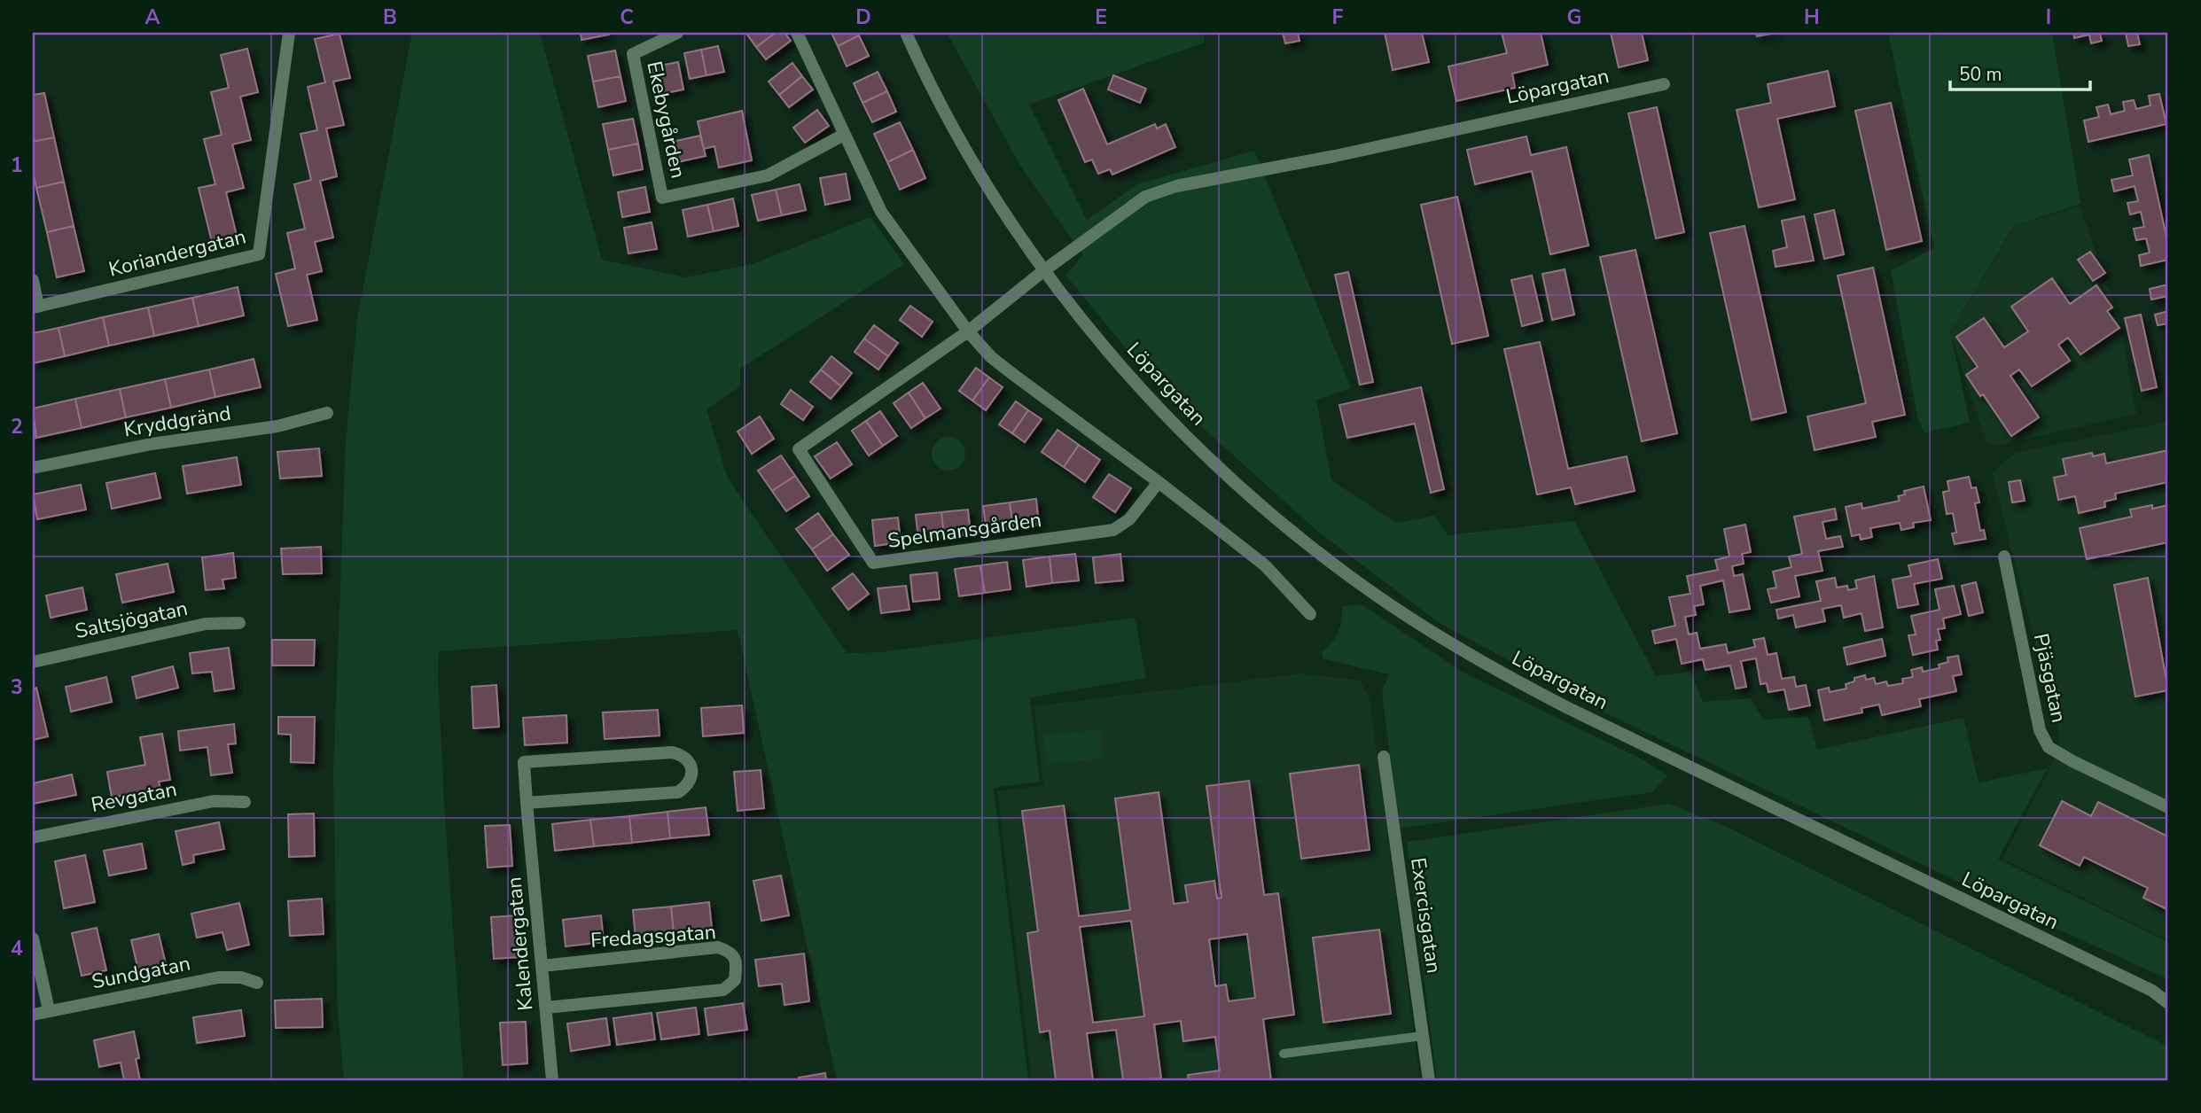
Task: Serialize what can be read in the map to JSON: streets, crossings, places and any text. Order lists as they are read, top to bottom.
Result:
{
  "streets": {
    "street": [
      "Löpargatan",
      "Ekebygården",
      "Koriandergatan",
      "Kryddgränd",
      "Spelmansgården",
      "Saltsjögatan",
      "Pjäsgatan",
      "Revgatan",
      "Exercisgatan",
      "Fredagsgatan",
      "Kalendergatan",
      "Sundgatan"
    ]
  },
  "crossings": [
    ["Löpargatan", "Spelmansgården"],
    ["Fredagsgatan", "Kalendergatan"]
  ],
  "scale_bar": "50 m",
  "grid": {
    "columns": [
      "A",
      "B",
      "C",
      "D",
      "E",
      "F",
      "G",
      "H",
      "I"
    ],
    "rows": [
      "1",
      "2",
      "3",
      "4"
    ]
  }
}
